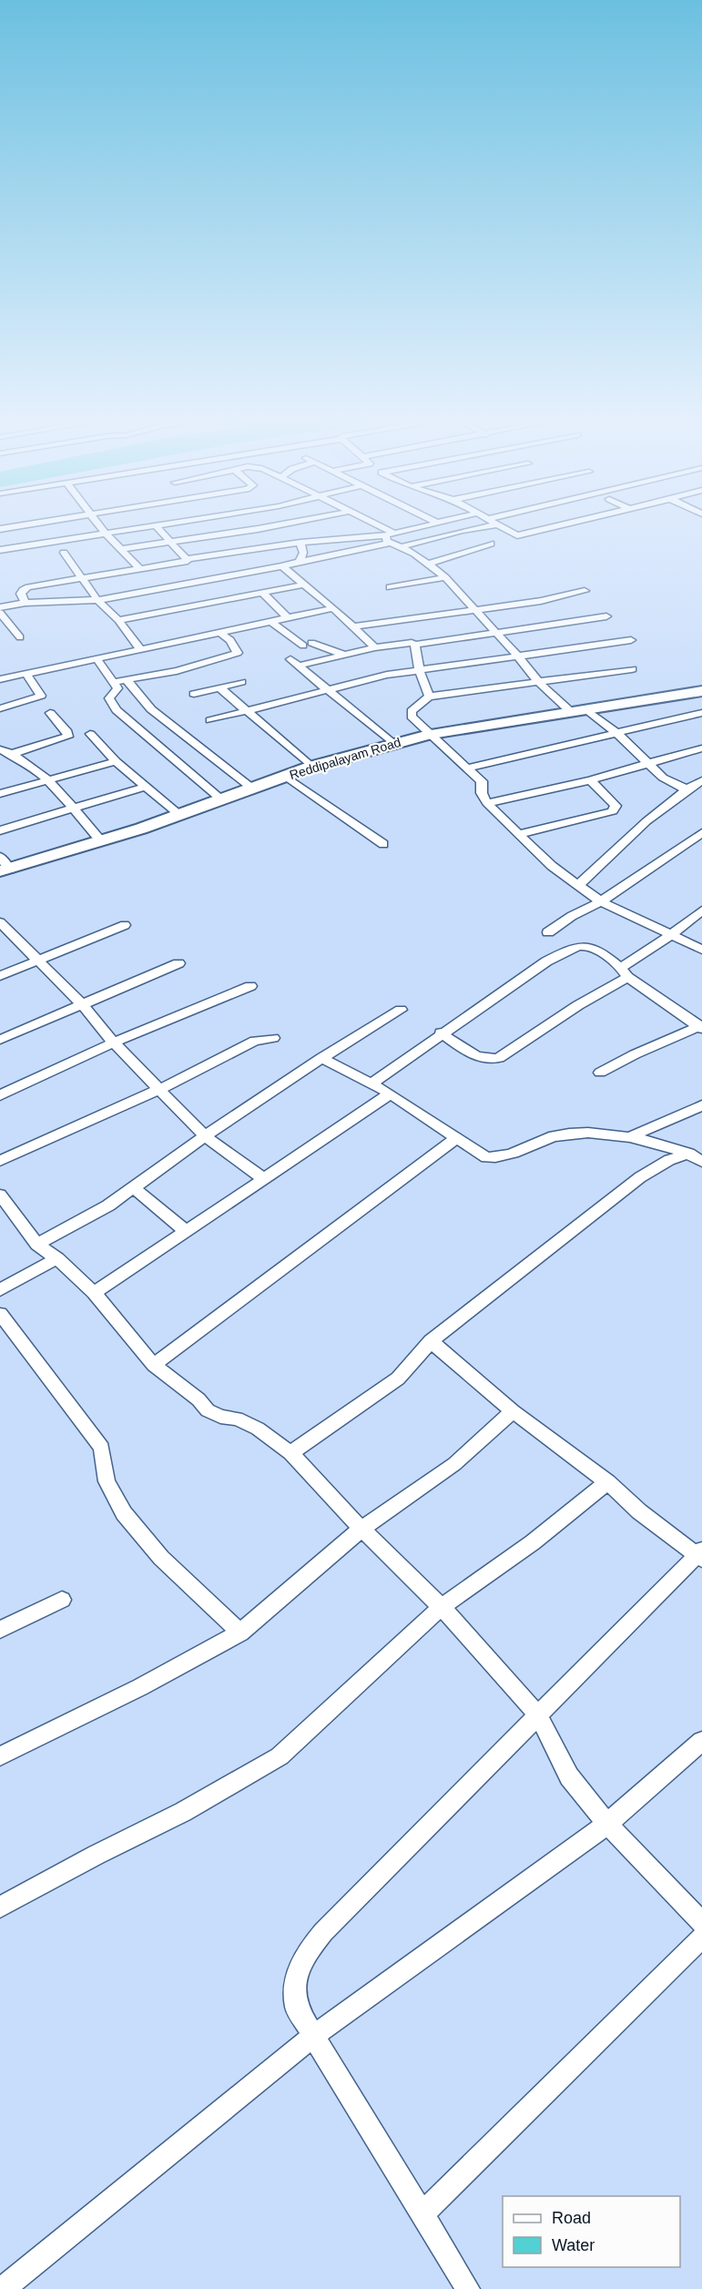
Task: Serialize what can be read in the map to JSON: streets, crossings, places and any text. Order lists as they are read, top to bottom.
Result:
{
  "streets": {
    "main road": ["Reddipalayam Road"]
  },
  "legend": ["Road", "Water"]
}
